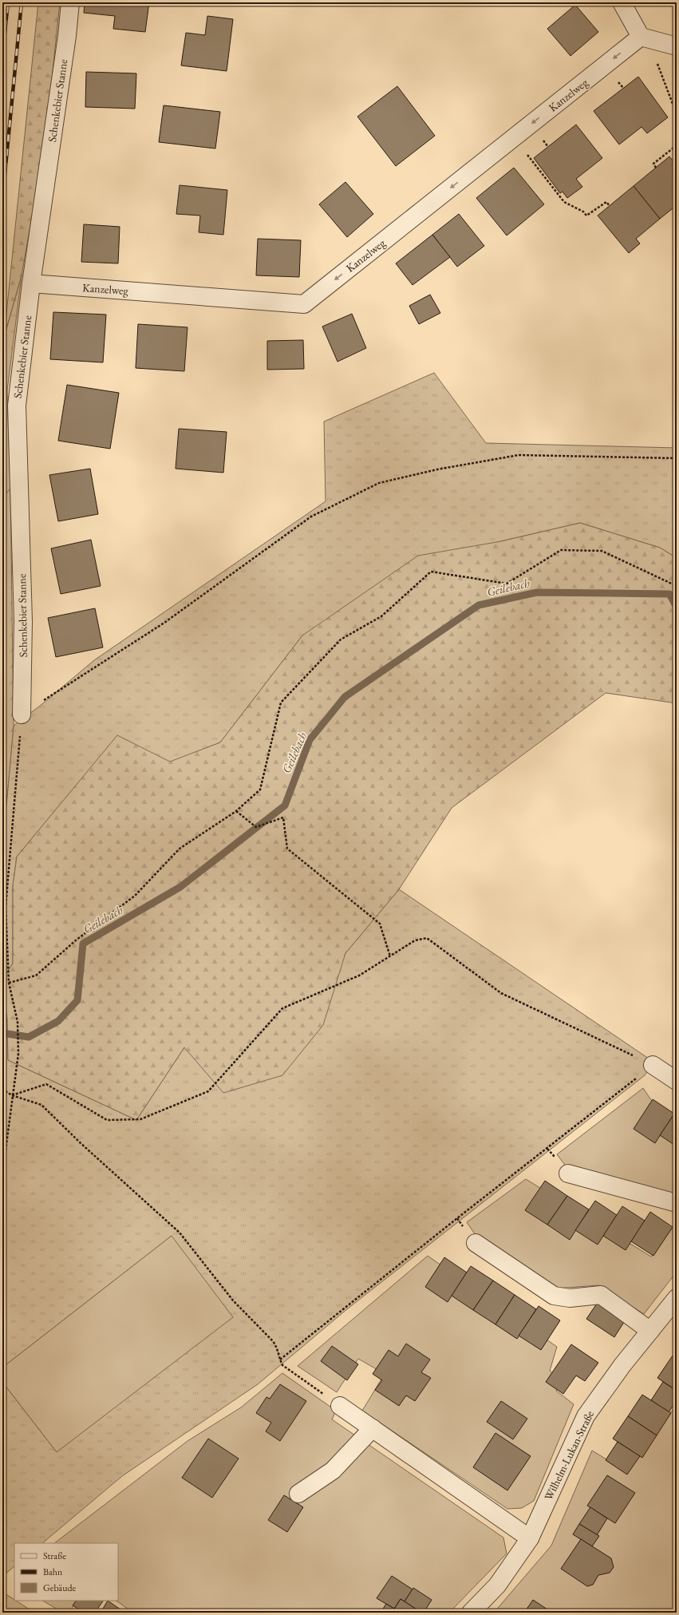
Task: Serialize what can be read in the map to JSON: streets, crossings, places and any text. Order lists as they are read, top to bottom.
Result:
{
  "streets": {
    "street": ["Kanzelweg", "Schenkebier Stanne", "Wilhelm-Lukan-Straße"]
  },
  "crossings": [
    ["Kanzelweg", "Schenkebier Stanne"]
  ],
  "one_way": ["Kanzelweg"],
  "water": ["Geilebach"],
  "legend": ["Straße", "Bahn", "Gebäude"]
}
